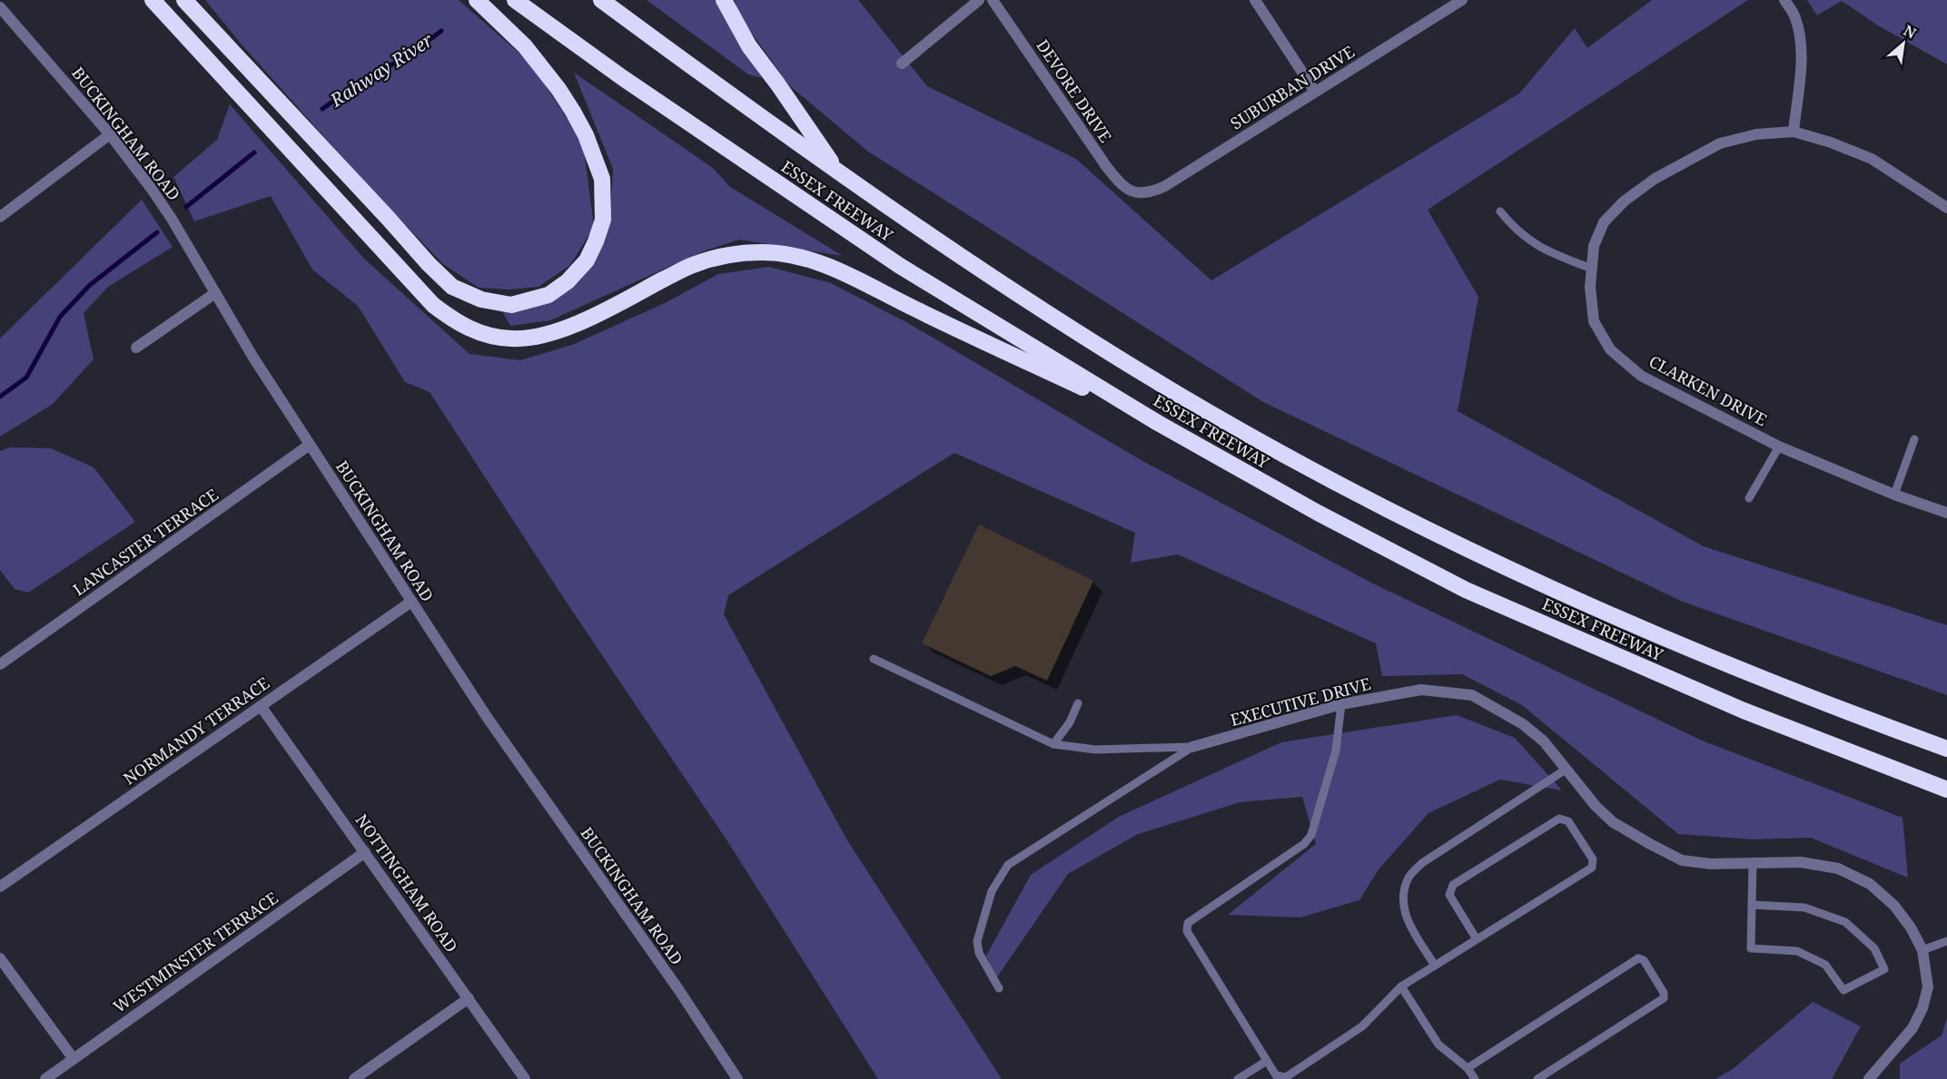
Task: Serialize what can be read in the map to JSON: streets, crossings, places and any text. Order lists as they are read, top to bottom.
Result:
{
  "streets": {
    "highway": ["ESSEX FREEWAY"],
    "street": [
      "SUBURBAN DRIVE",
      "DEVORE DRIVE",
      "BUCKINGHAM ROAD",
      "CLARKEN DRIVE",
      "LANCASTER TERRACE",
      "EXECUTIVE DRIVE",
      "NORMANDY TERRACE",
      "NOTTINGHAM ROAD",
      "WESTMINSTER TERRACE"
    ]
  },
  "crossings": [
    ["SUBURBAN DRIVE", "DEVORE DRIVE"],
    ["BUCKINGHAM ROAD", "LANCASTER TERRACE"],
    ["BUCKINGHAM ROAD", "NORMANDY TERRACE"],
    ["NORMANDY TERRACE", "NOTTINGHAM ROAD"],
    ["NOTTINGHAM ROAD", "WESTMINSTER TERRACE"]
  ],
  "water": ["Rahway River"],
  "north": "top right"
}
